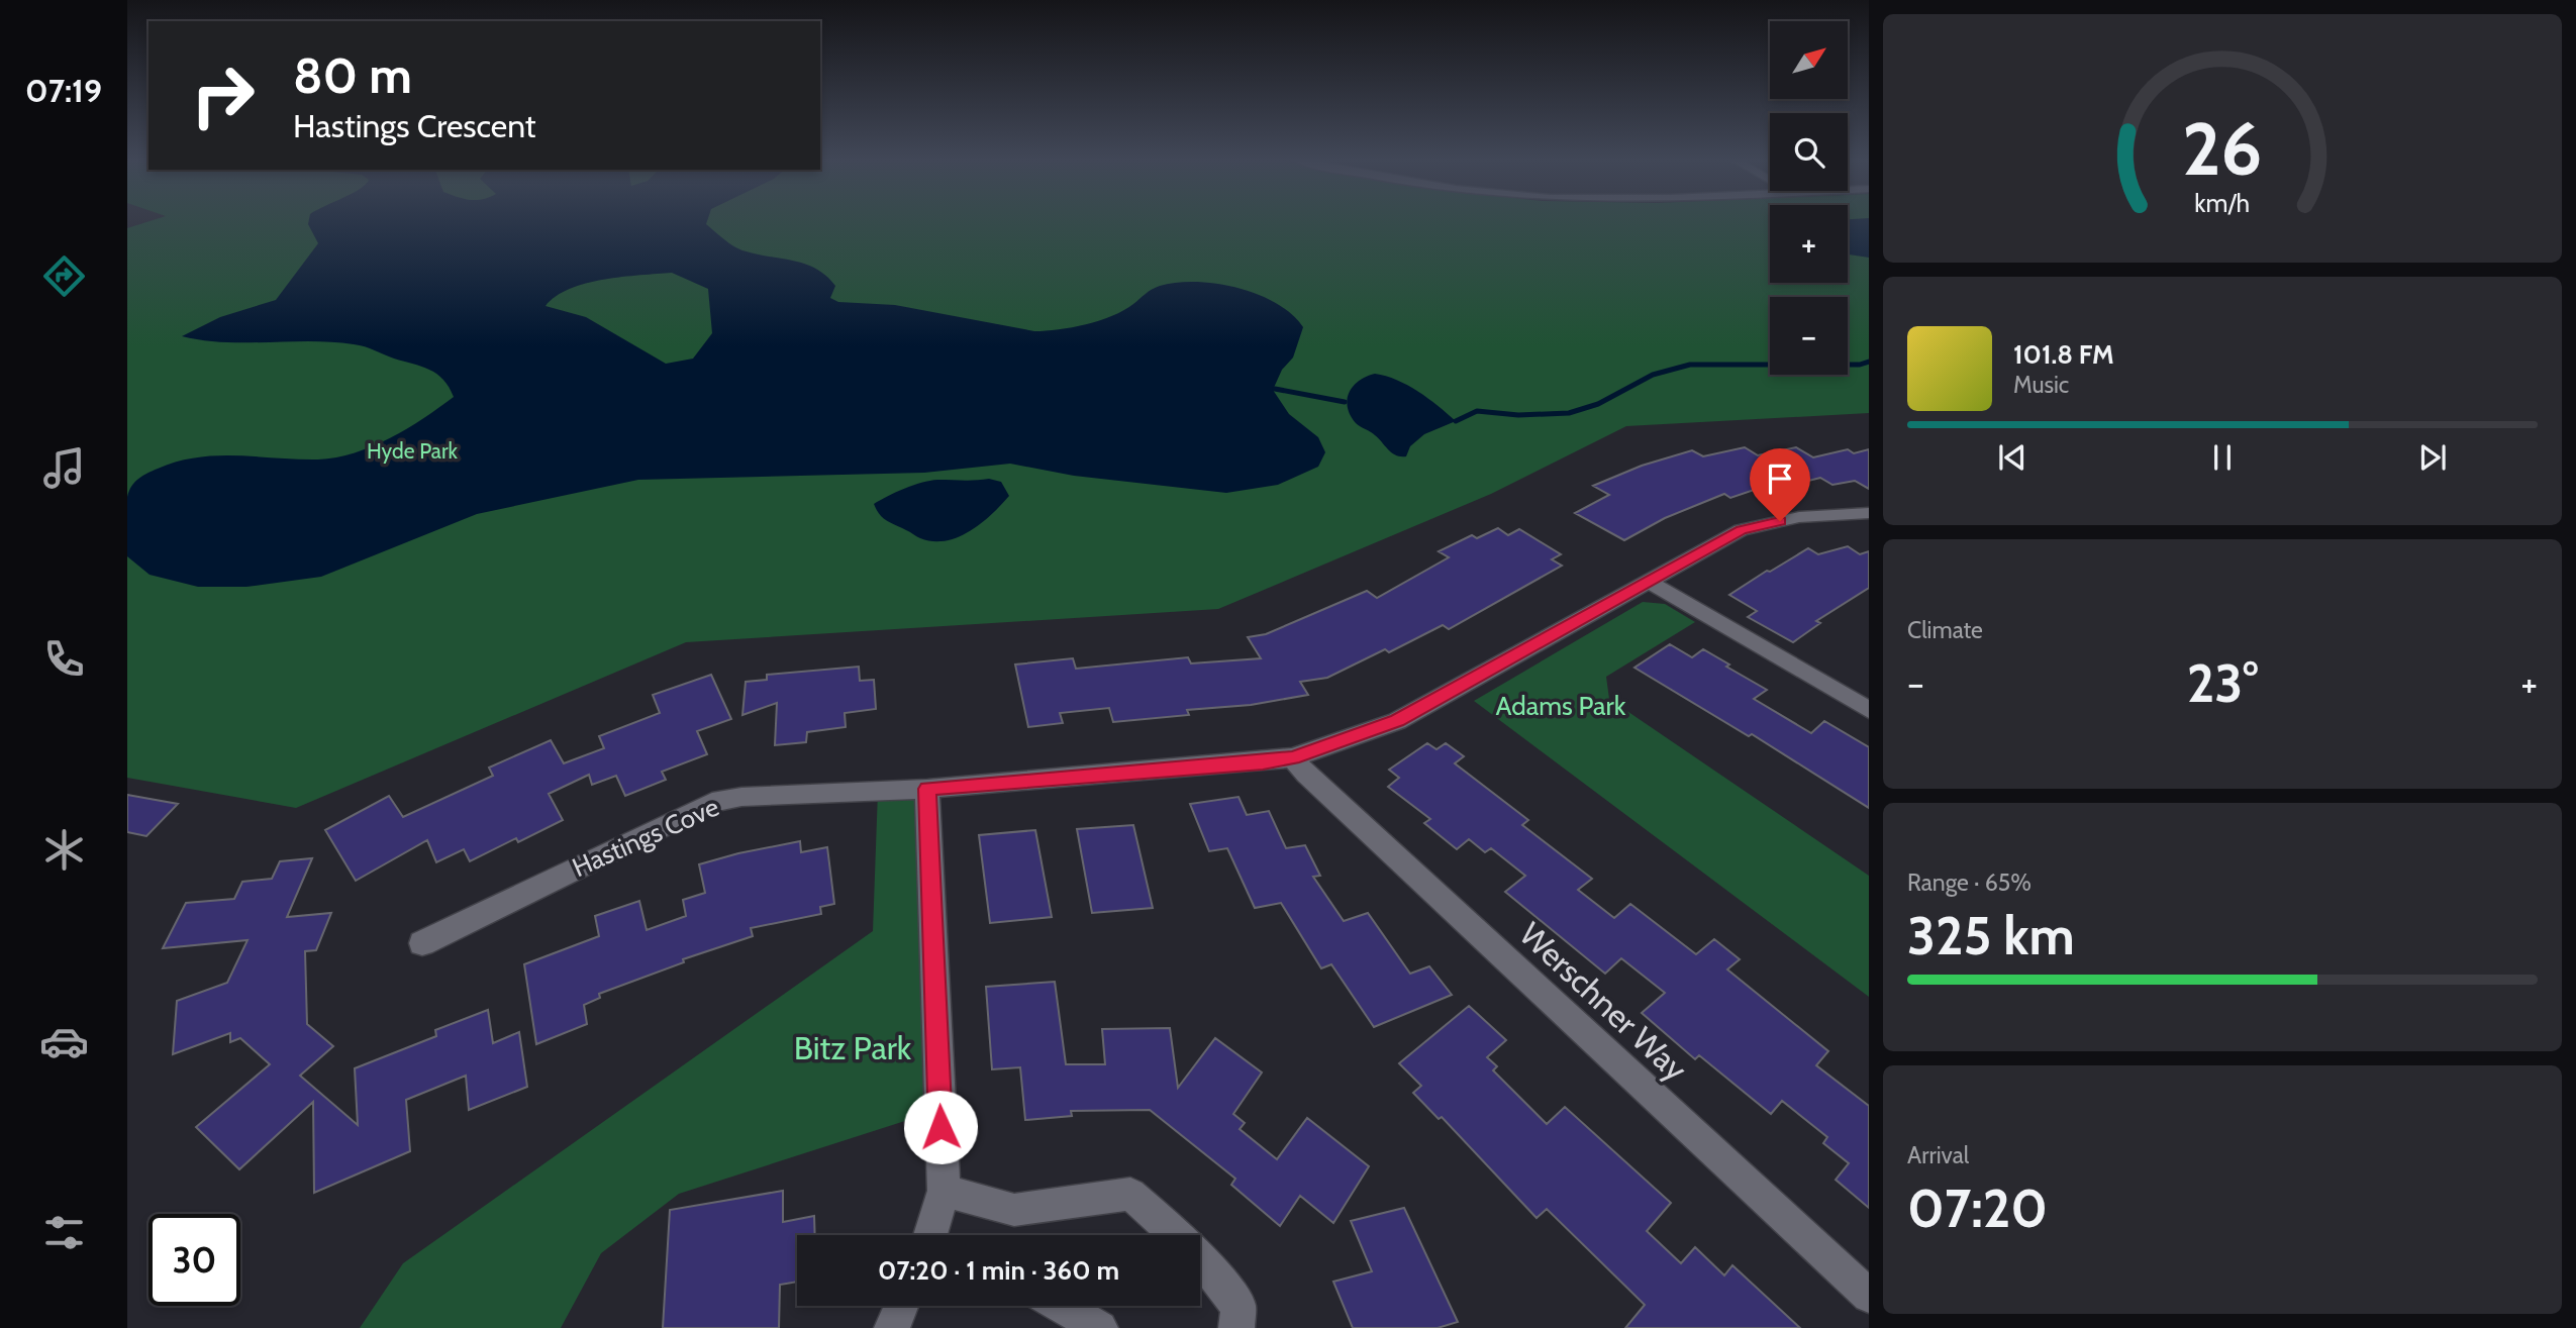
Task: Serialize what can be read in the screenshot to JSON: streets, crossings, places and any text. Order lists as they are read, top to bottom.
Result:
{
  "streets": {
    "street": ["Hastings Cove", "Werschner Way"]
  },
  "crossings": [
    ["Hastings Cove", "Werschner Way"]
  ],
  "parks": ["Hyde Park", "Adams Park", "Bitz Park"],
  "north": "top right",
  "page": {
    "tabs": "07:19",
    "map_buttons": ["+", "−"],
    "turn": ["80 m", "Hastings Crescent"],
    "song": ["101.8 FM", "Music"],
    "tile": [
      "Climate",
      ["Range · 65%", "325 km"],
      ["Arrival", "07:20"]
    ],
    "heat": ["−", "23°", "+"],
    "limit": "30",
    "trip": "07:20 · 1 min · 360 m",
    "gauge": ["26", "km/h"]
  }
}
